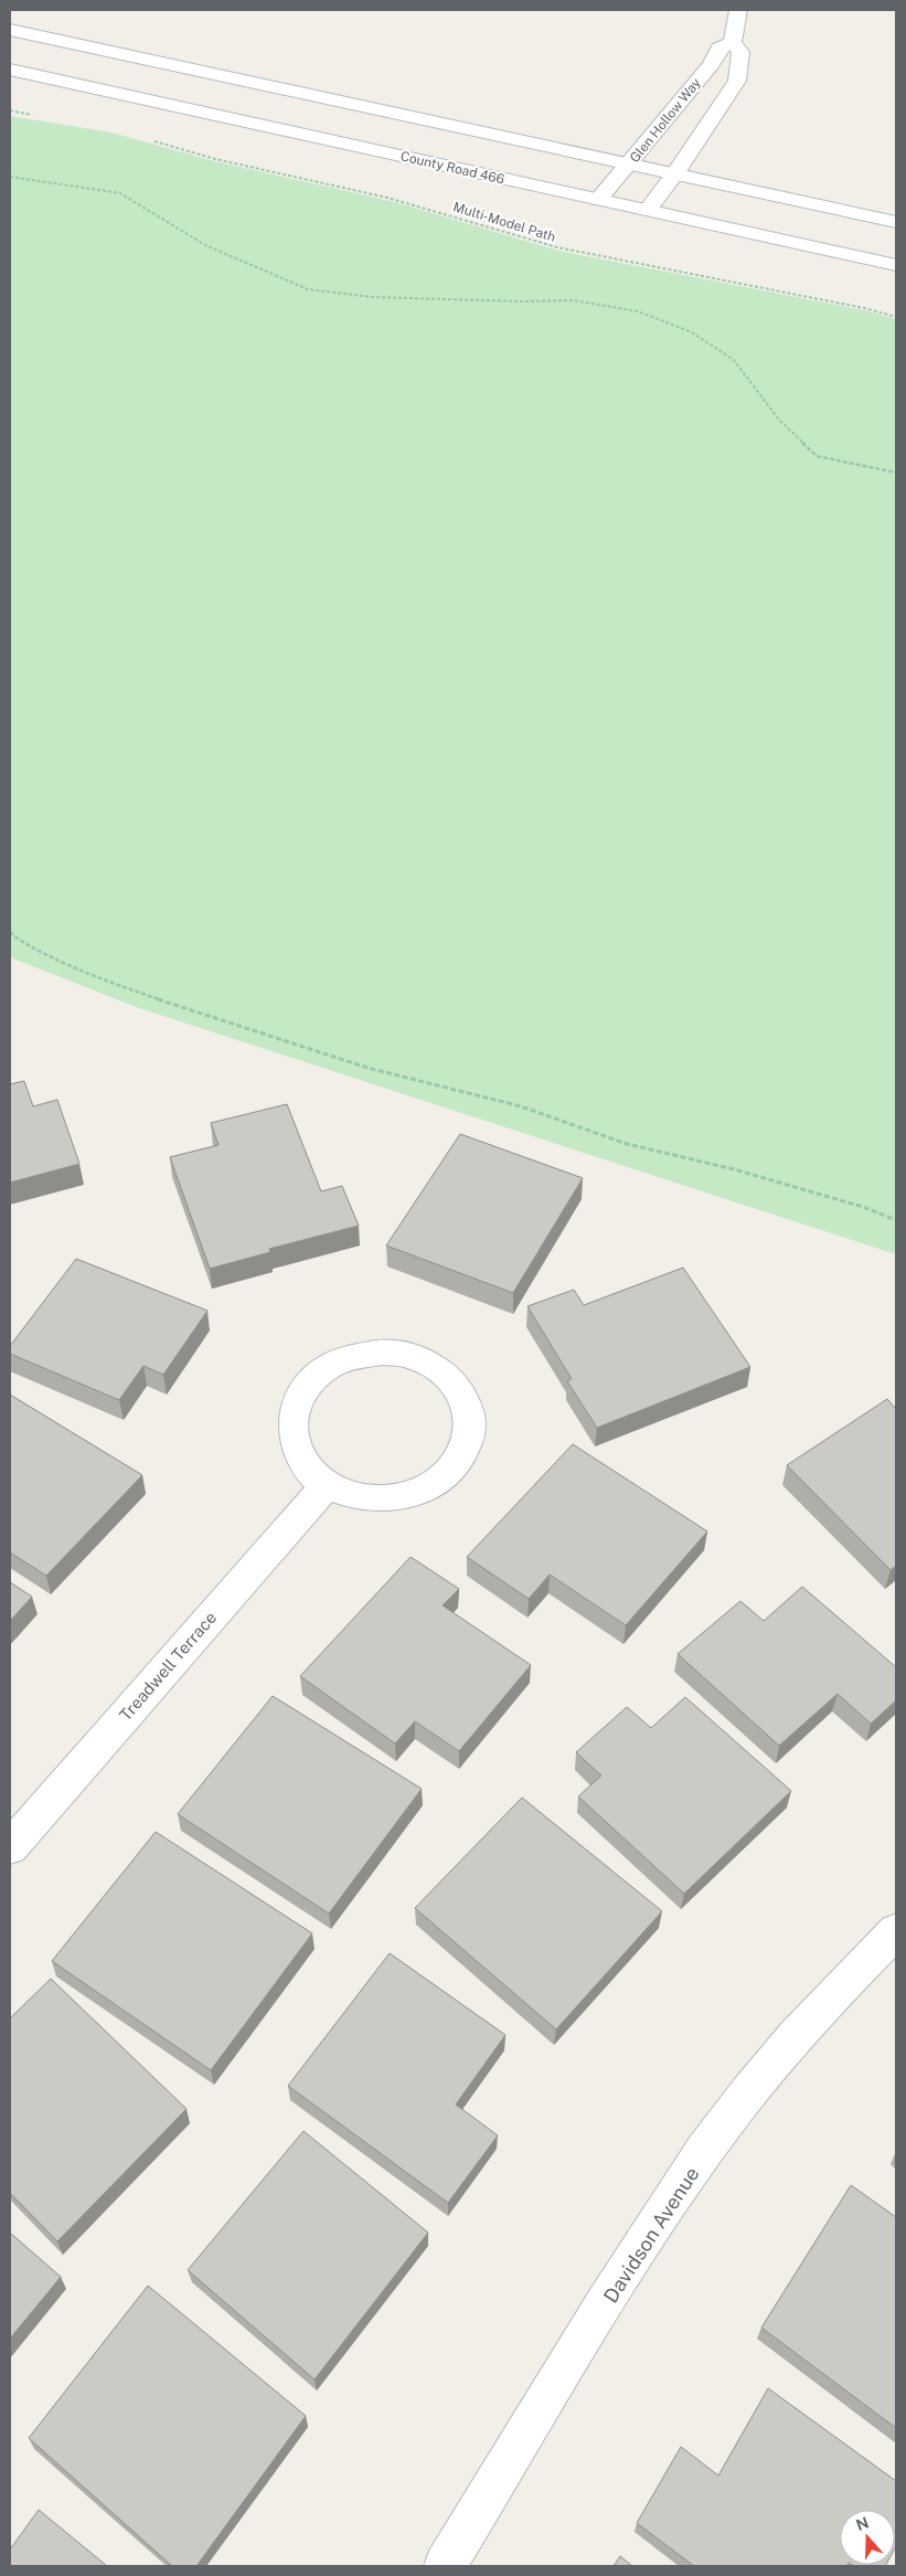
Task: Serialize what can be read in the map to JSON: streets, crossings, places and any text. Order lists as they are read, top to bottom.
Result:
{
  "streets": {
    "main road": [
      "Glen Hollow Way",
      "County Road 466",
      "Treadwell Terrace",
      "Davidson Avenue"
    ],
    "path": ["Multi-Model Path"]
  },
  "crossings": [
    ["Glen Hollow Way", "County Road 466"]
  ],
  "north": "top"
}
